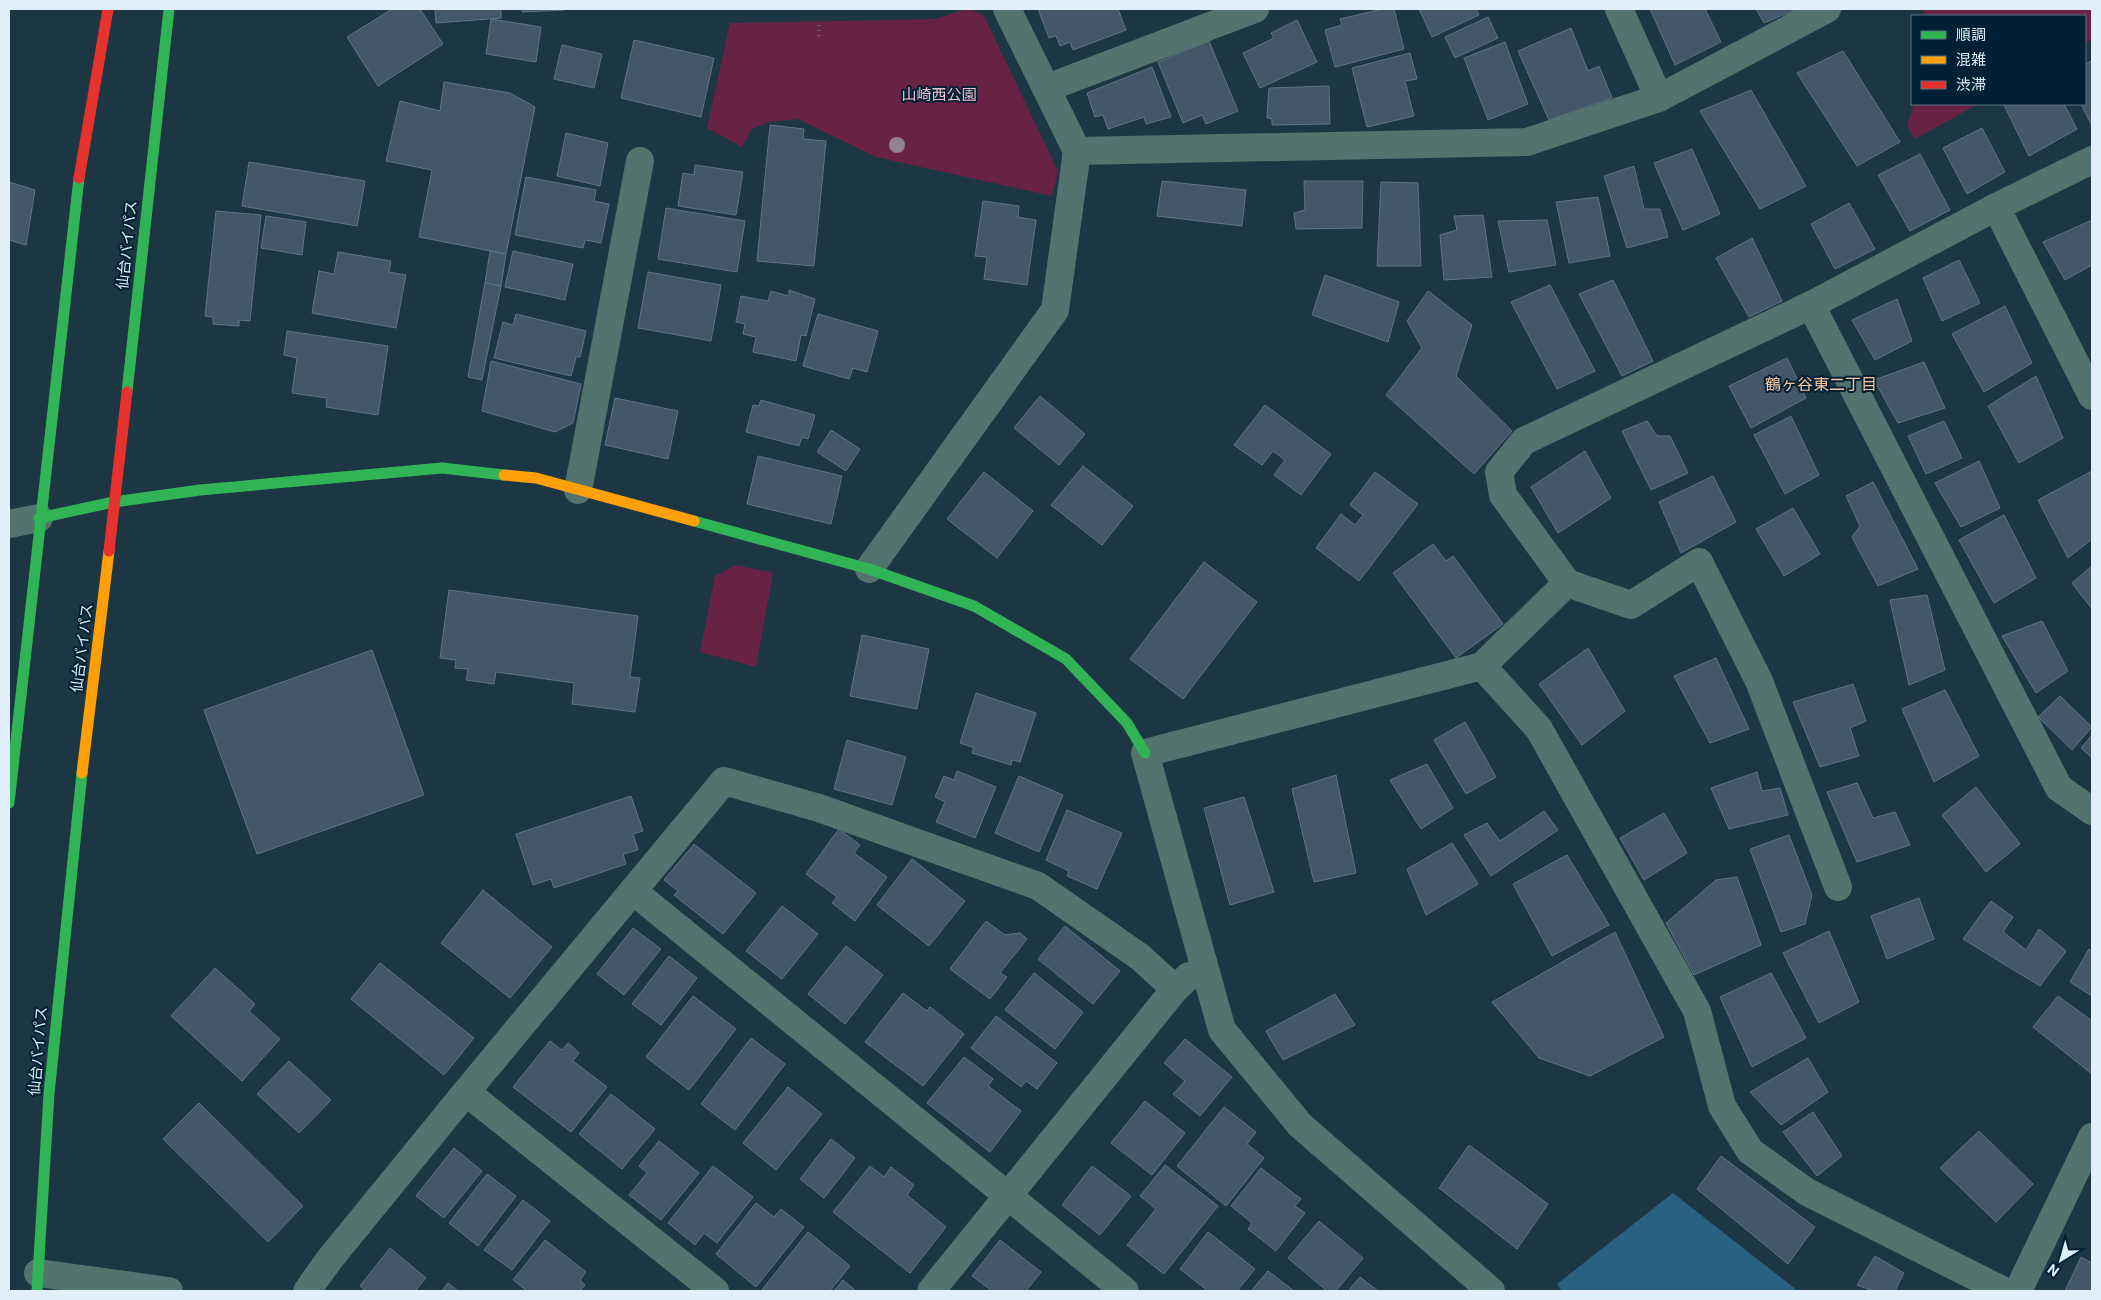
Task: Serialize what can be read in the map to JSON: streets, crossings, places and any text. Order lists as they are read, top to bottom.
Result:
{
  "streets": {
    "main road": ["仙台バイパス"]
  },
  "districts": ["鶴ヶ谷東二丁目"],
  "parks": ["山崎西公園"],
  "legend": ["順調", "混雑", "渋滞"],
  "north": "bottom left"
}
